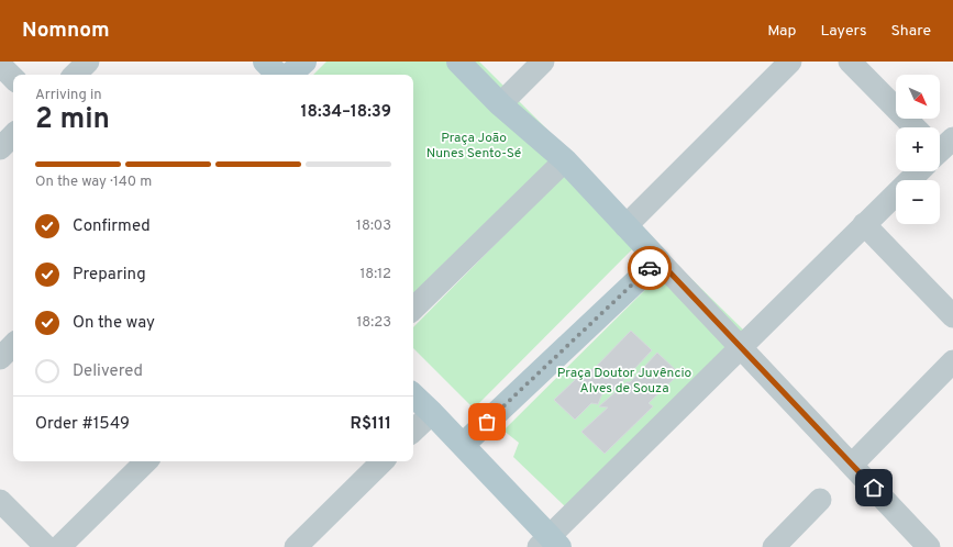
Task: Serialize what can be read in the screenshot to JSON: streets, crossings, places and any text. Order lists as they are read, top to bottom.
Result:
{
  "parks": ["Praça João Nunes Sento-Sé", "Praça Doutor Juvêncio Alves de Souza"],
  "north": "bottom right",
  "page": {
    "header": "Nomnom",
    "nav": ["Map", "Layers", "Share"],
    "map_buttons": ["+", "−"],
    "heading": ["2 min", "Arriving in", "18:34–18:39"],
    "panel": ["Order #1549", "R$111"],
    "bar": "On the way · 140 m",
    "list": [
      ["Confirmed", "18:03"],
      ["Preparing", "18:12"],
      ["On the way", "18:23"],
      "Delivered"
    ]
  }
}
